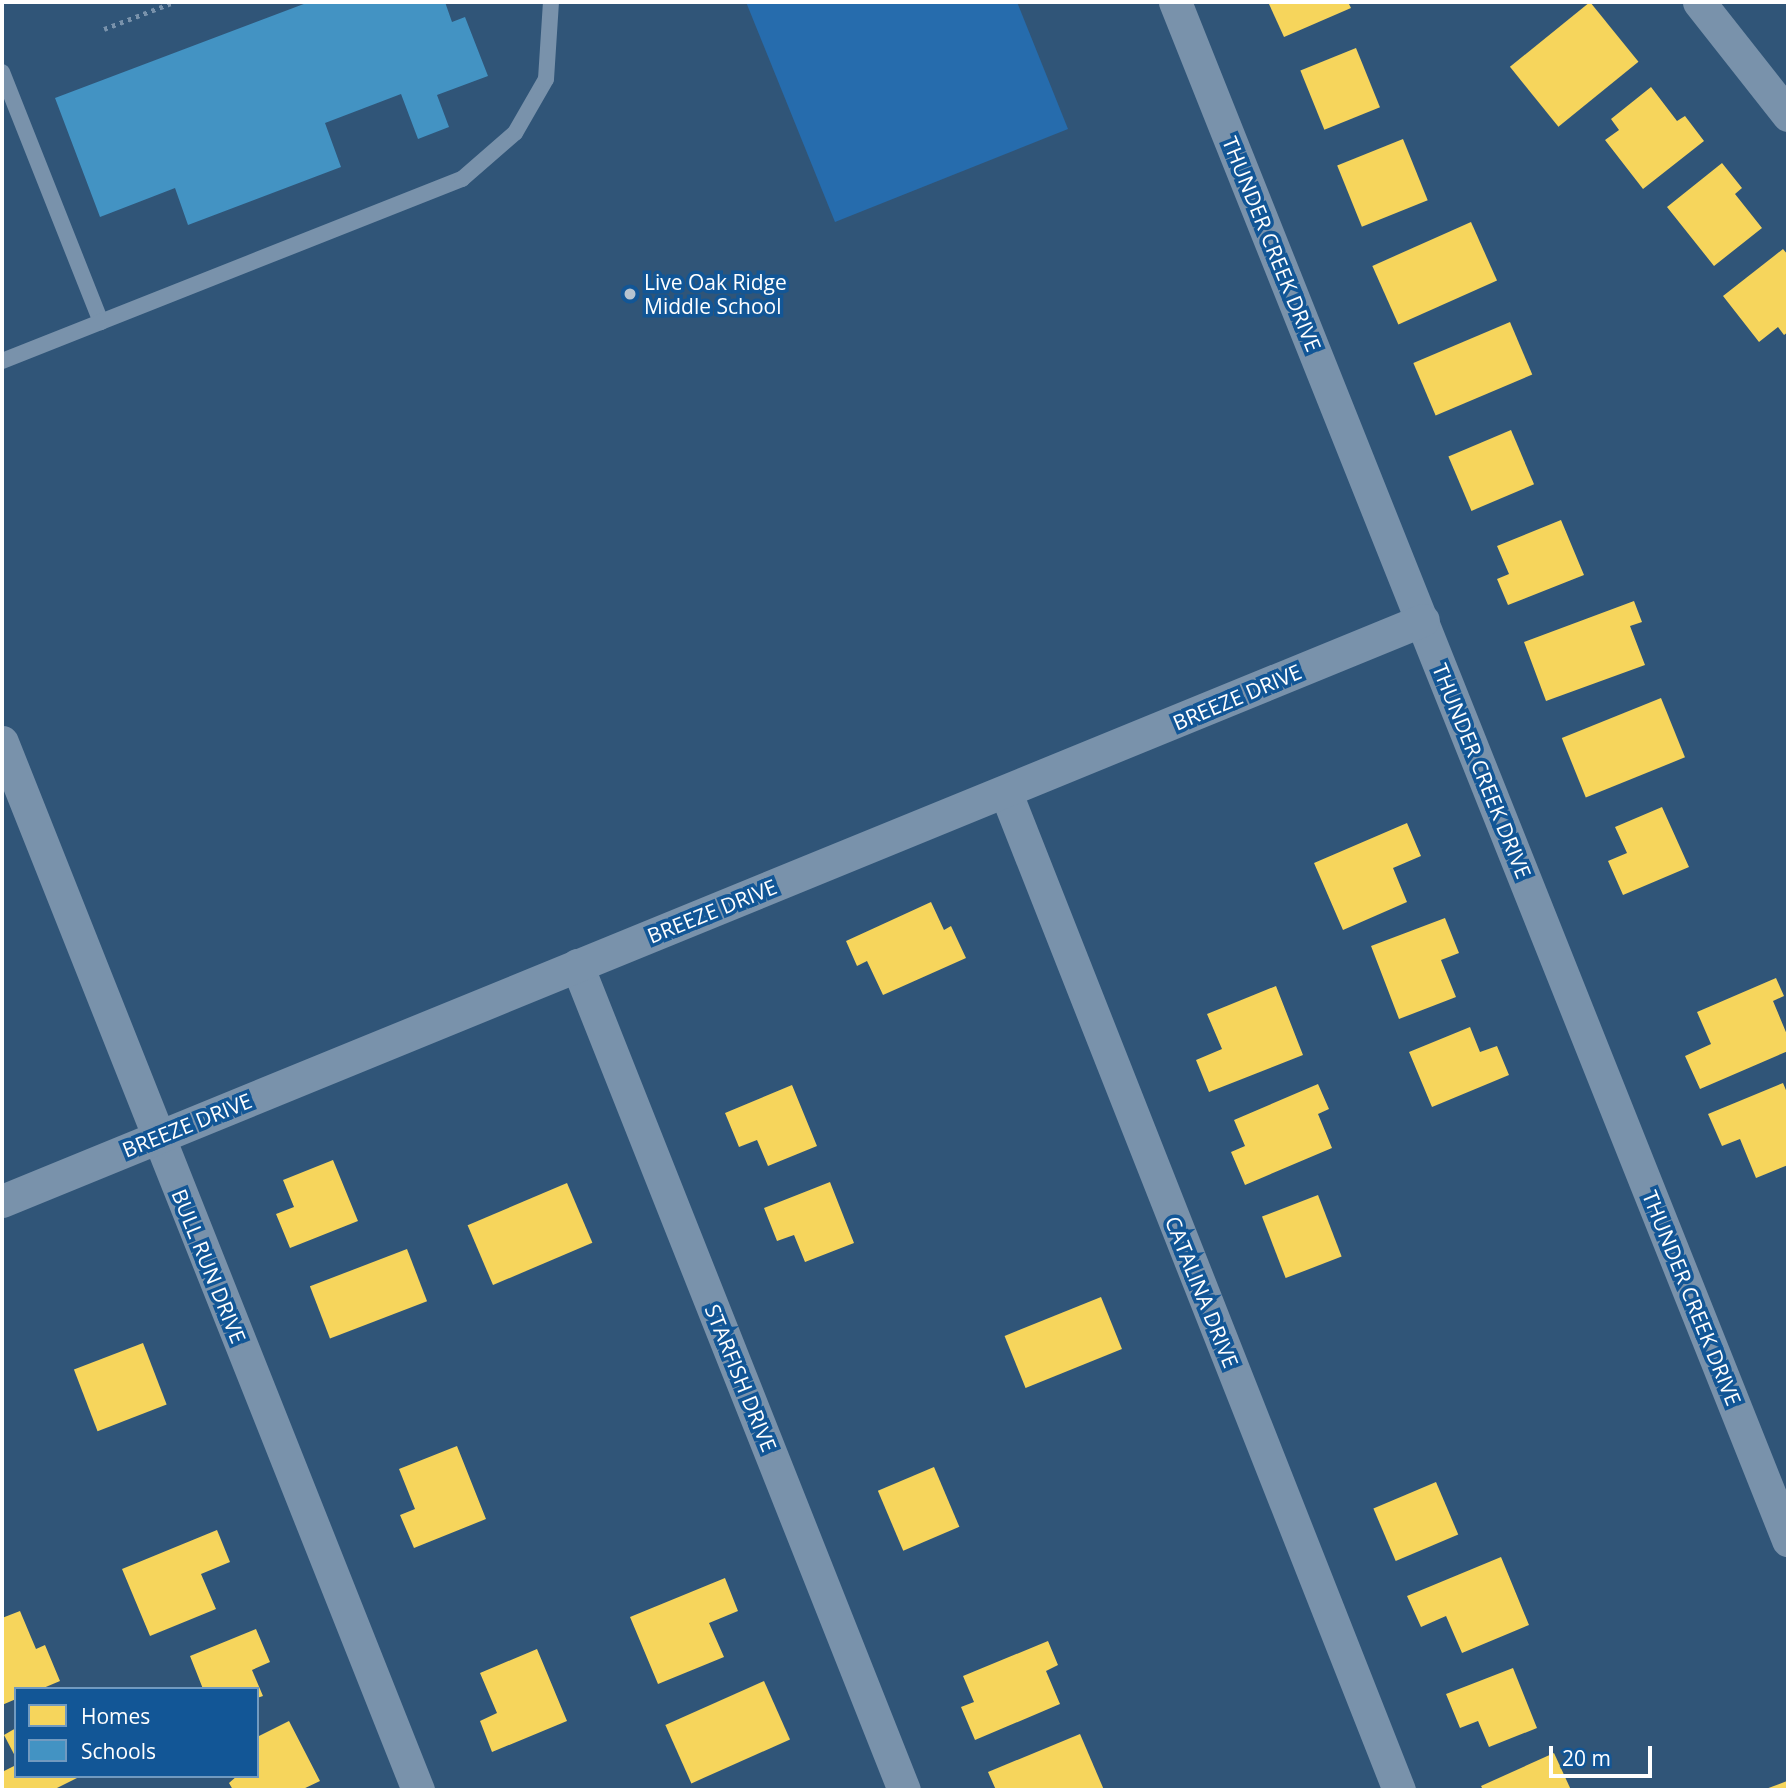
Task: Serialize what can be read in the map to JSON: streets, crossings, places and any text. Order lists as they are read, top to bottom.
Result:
{
  "streets": {
    "street": [
      "THUNDER CREEK DRIVE",
      "BREEZE DRIVE",
      "BULL RUN DRIVE",
      "CATALINA DRIVE",
      "STARFISH DRIVE"
    ]
  },
  "crossings": [
    ["THUNDER CREEK DRIVE", "BREEZE DRIVE"],
    ["BREEZE DRIVE", "BULL RUN DRIVE"],
    ["BREEZE DRIVE", "CATALINA DRIVE"],
    ["BREEZE DRIVE", "STARFISH DRIVE"]
  ],
  "places": ["Live Oak Ridge Middle School"],
  "legend": ["Homes", "Schools"],
  "scale_bar": "20 m"
}
